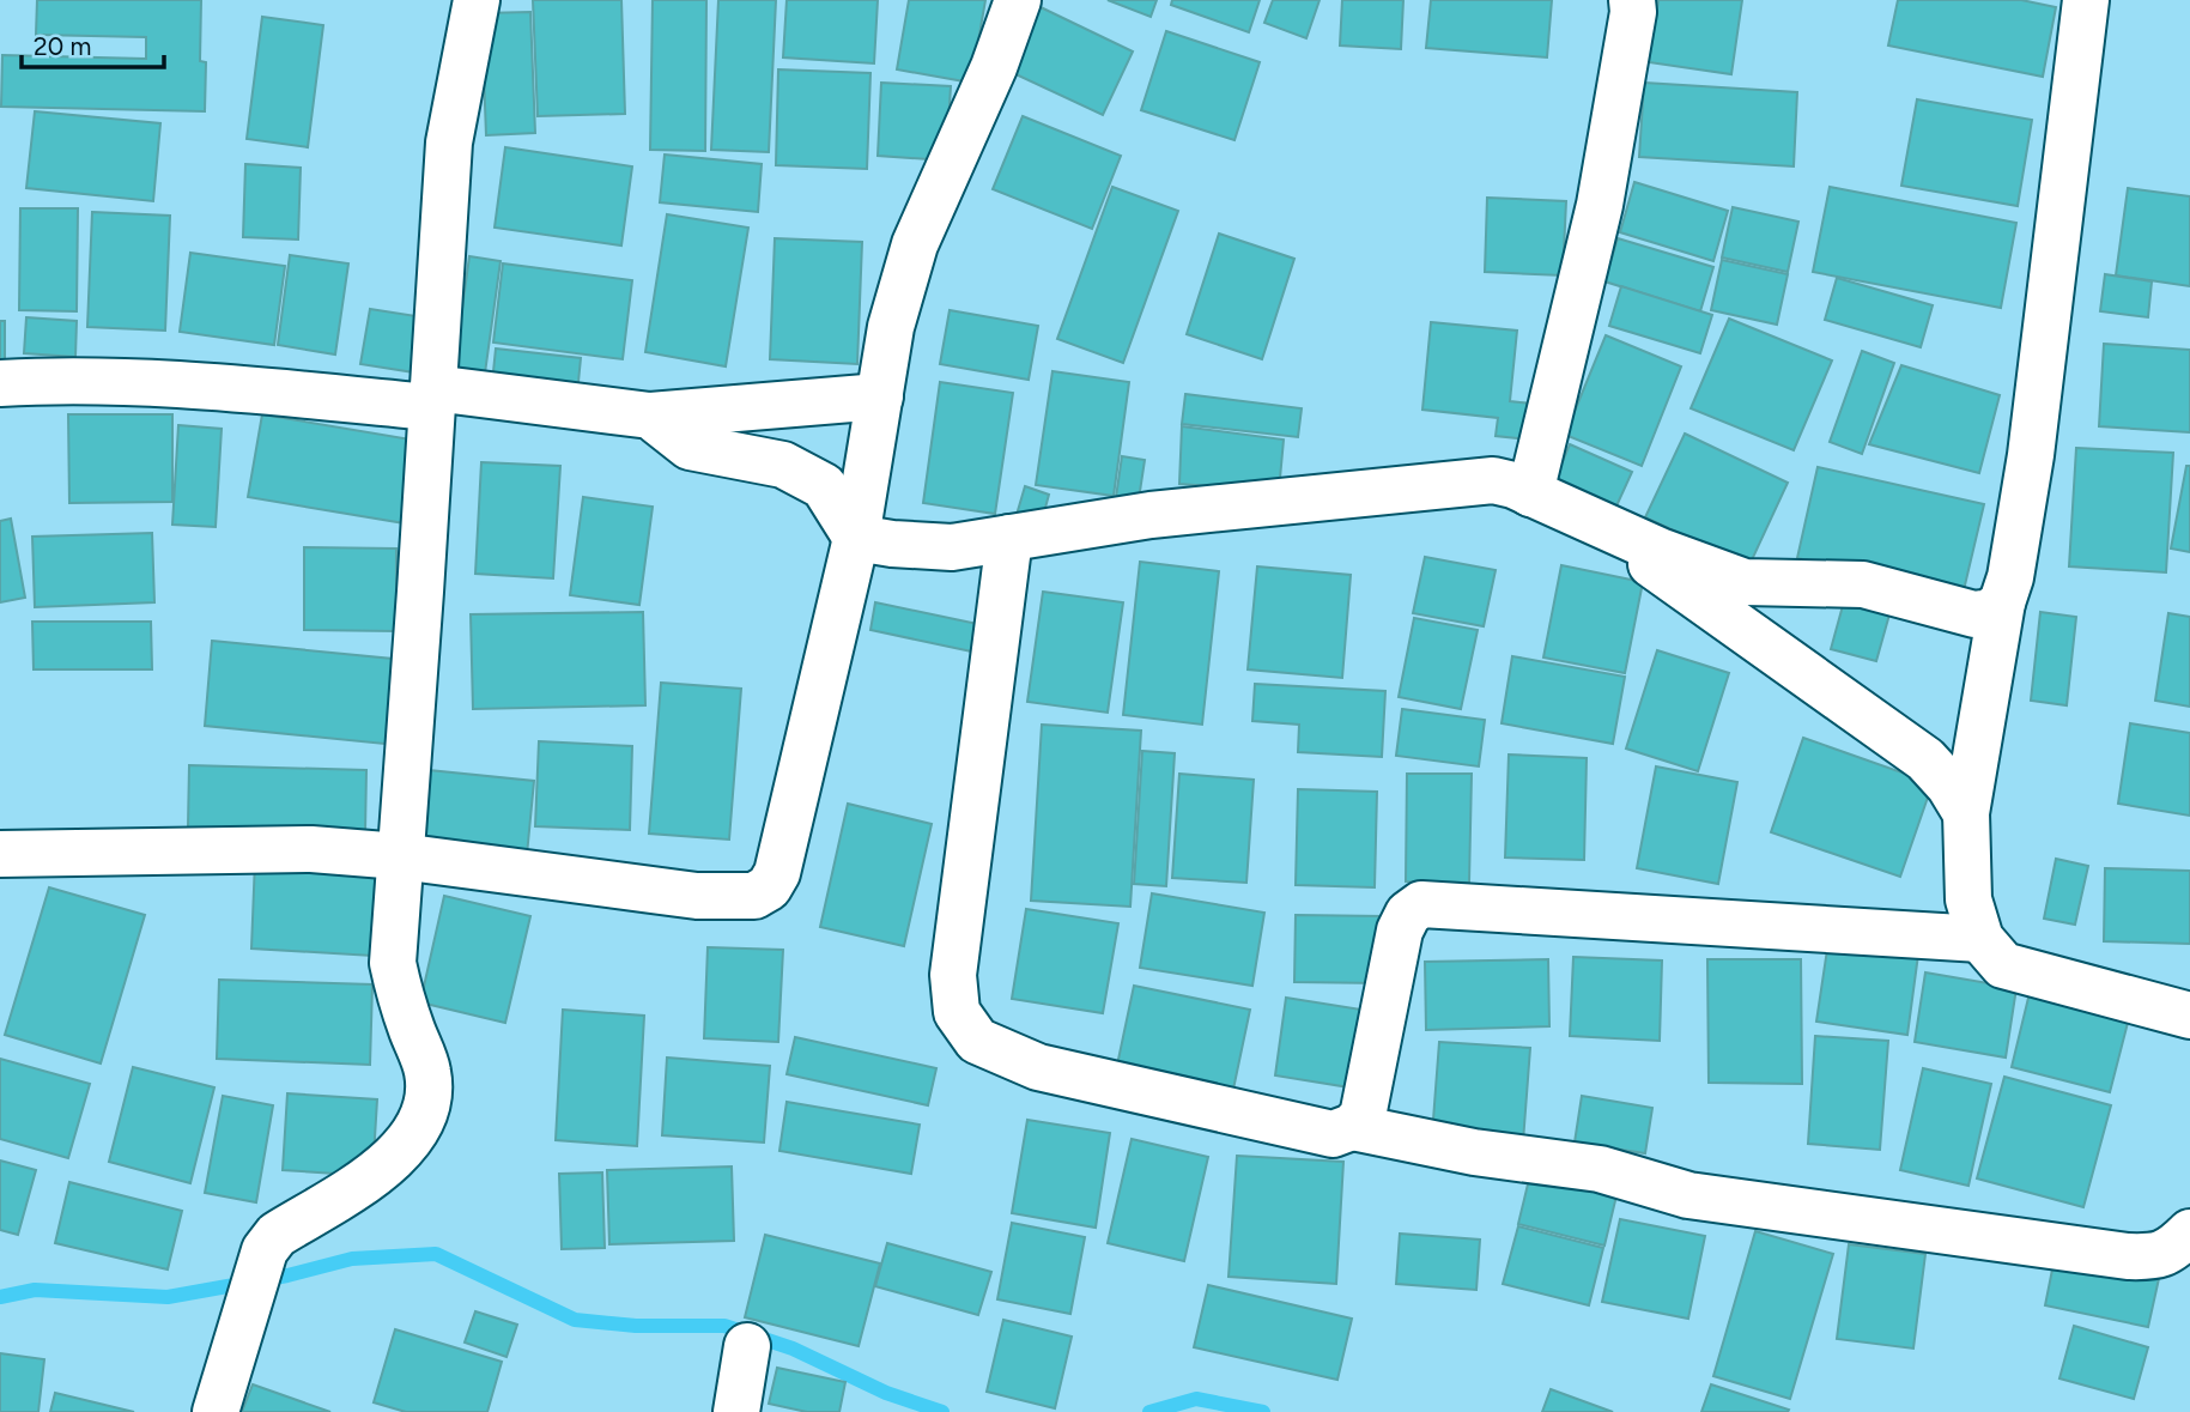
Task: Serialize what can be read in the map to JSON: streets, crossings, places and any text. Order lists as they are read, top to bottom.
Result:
{
  "scale_bar": "20 m"
}
